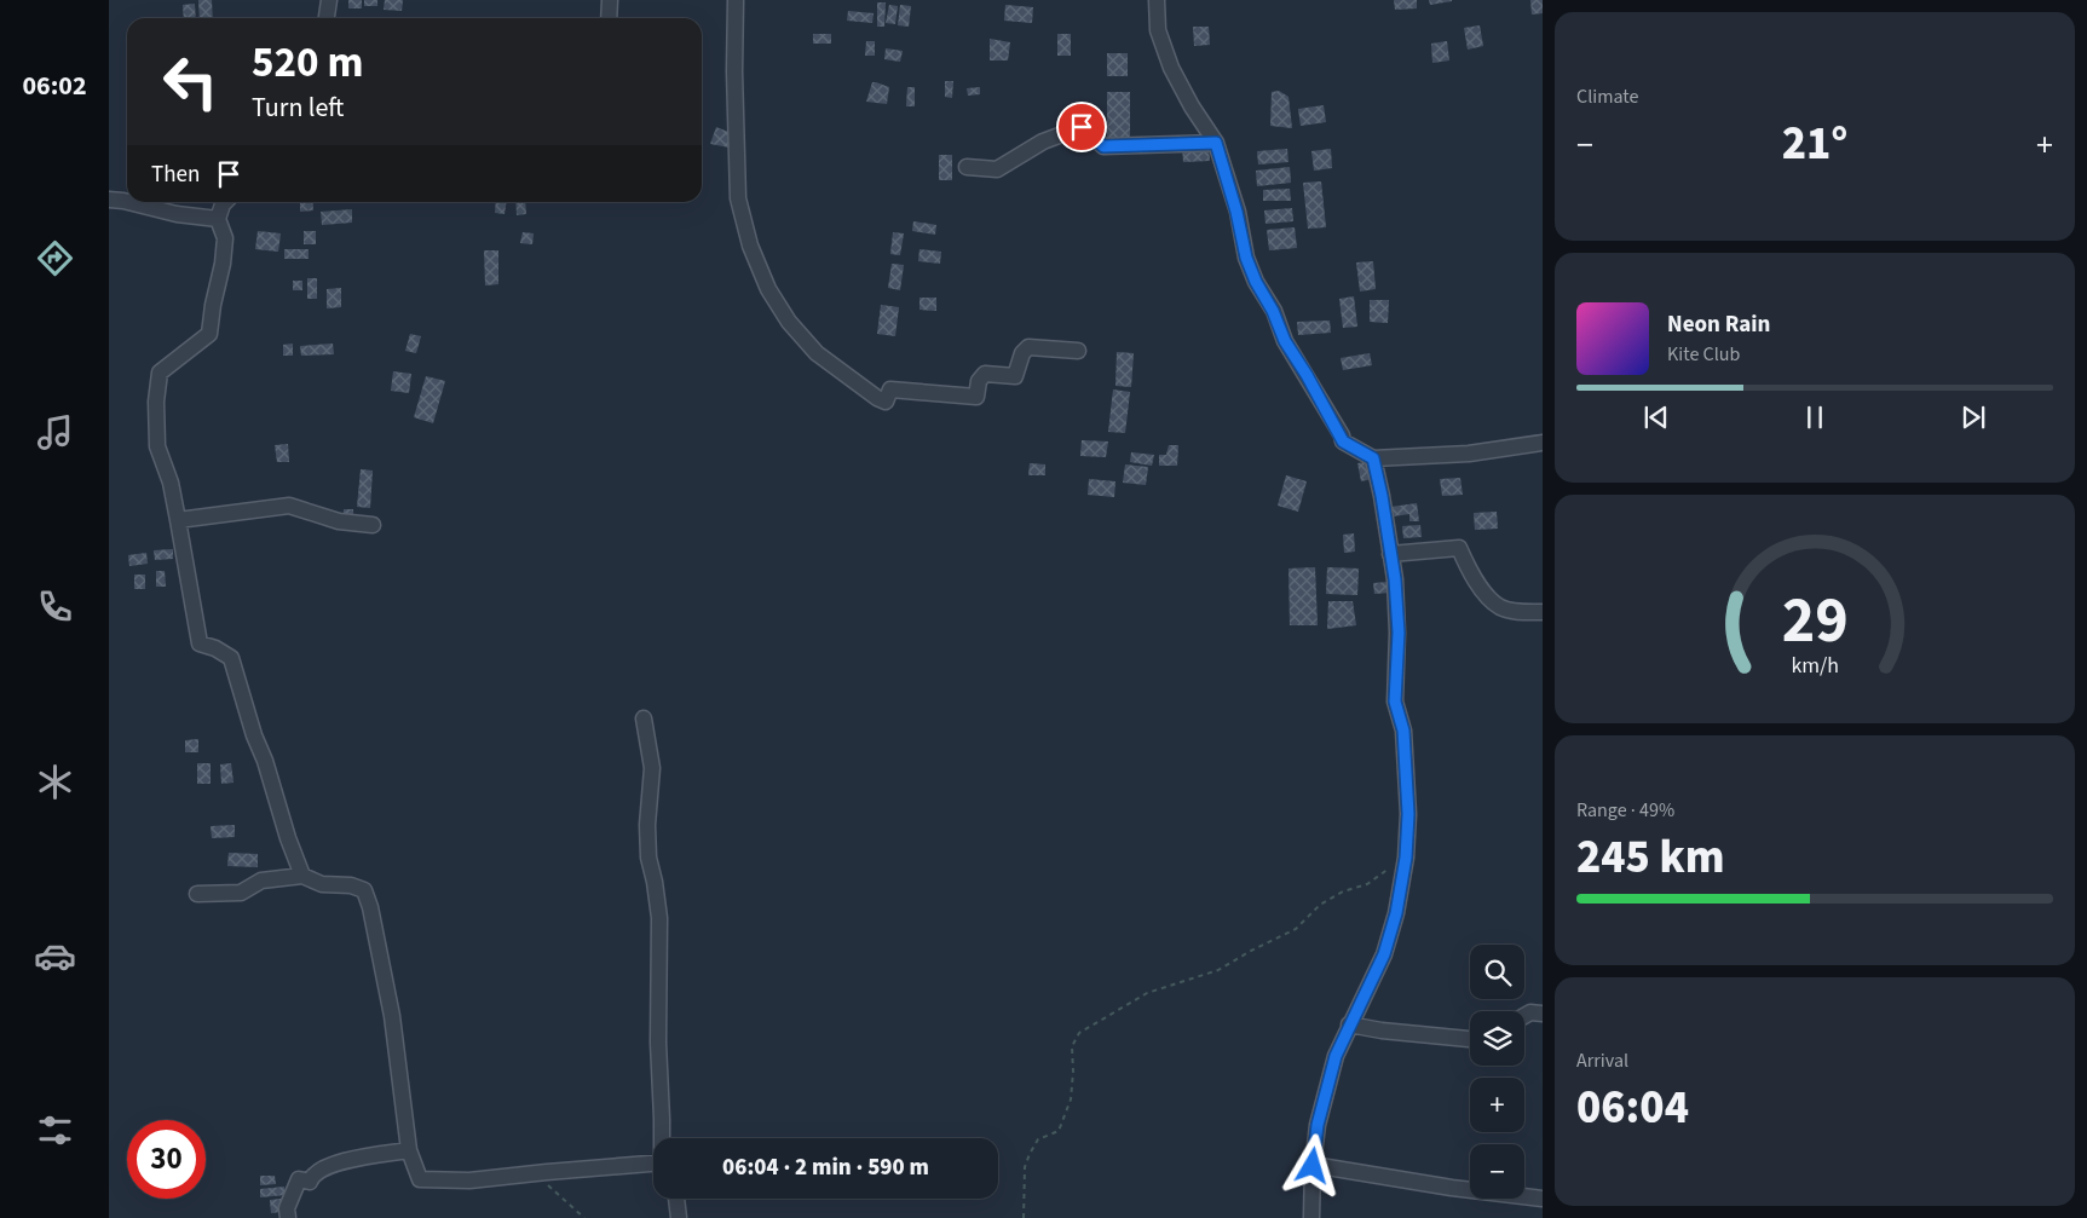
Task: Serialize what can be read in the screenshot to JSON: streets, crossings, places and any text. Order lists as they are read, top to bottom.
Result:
{
  "page": {
    "tabs": "06:02",
    "tile": [
      "Climate",
      ["Range · 49%", "245 km"],
      ["Arrival", "06:04"]
    ],
    "turn": ["520 m", "Turn left"],
    "heat": ["−", "21°", "+"],
    "then": "Then",
    "song": ["Neon Rain", "Kite Club"],
    "map_buttons": ["+", "−"],
    "limit": "30",
    "trip": "06:04 · 2 min · 590 m",
    "gauge": ["29", "km/h"]
  }
}
